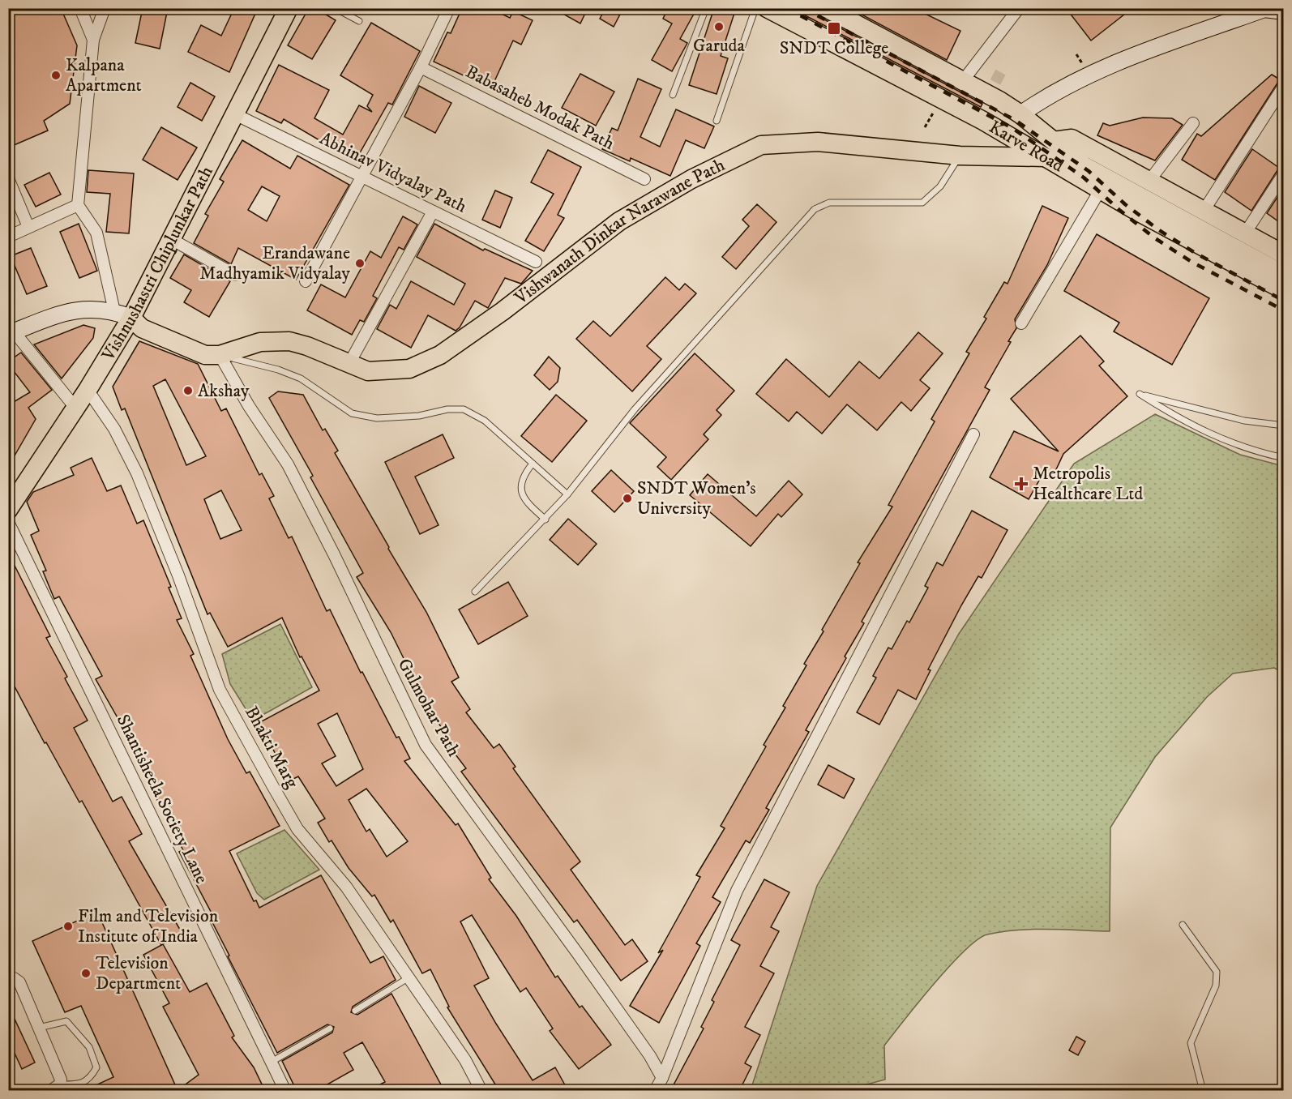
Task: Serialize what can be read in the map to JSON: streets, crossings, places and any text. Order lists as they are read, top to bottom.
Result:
{
  "streets": {
    "main road": ["Karve Road", "Vishwanath Dinkar Narawane Path", "Vishnushastri Chiplunkar Path"],
    "street": [
      "Babasaheb Modak Path",
      "Abhinav Vidyalay Path",
      "Gulmohar Path",
      "Bhakti Marg",
      "Shantisheela Society Lane"
    ]
  },
  "crossings": [
    ["Karve Road", "Vishwanath Dinkar Narawane Path"],
    ["Abhinav Vidyalay Path", "Vishnushastri Chiplunkar Path"],
    ["Vishwanath Dinkar Narawane Path", "Gulmohar Path"],
    ["Vishnushastri Chiplunkar Path", "Bhakti Marg"]
  ],
  "places": {
    "other": [
      "Garuda",
      "Kalpana Apartment",
      "Erandawane Madhyamik Vidyalay",
      "Akshay",
      "SNDT Women's University",
      "Film and Television Institute of India",
      "Television Department"
    ],
    "transit": ["SNDT College"],
    "health": ["Metropolis Healthcare Ltd"]
  }
}
